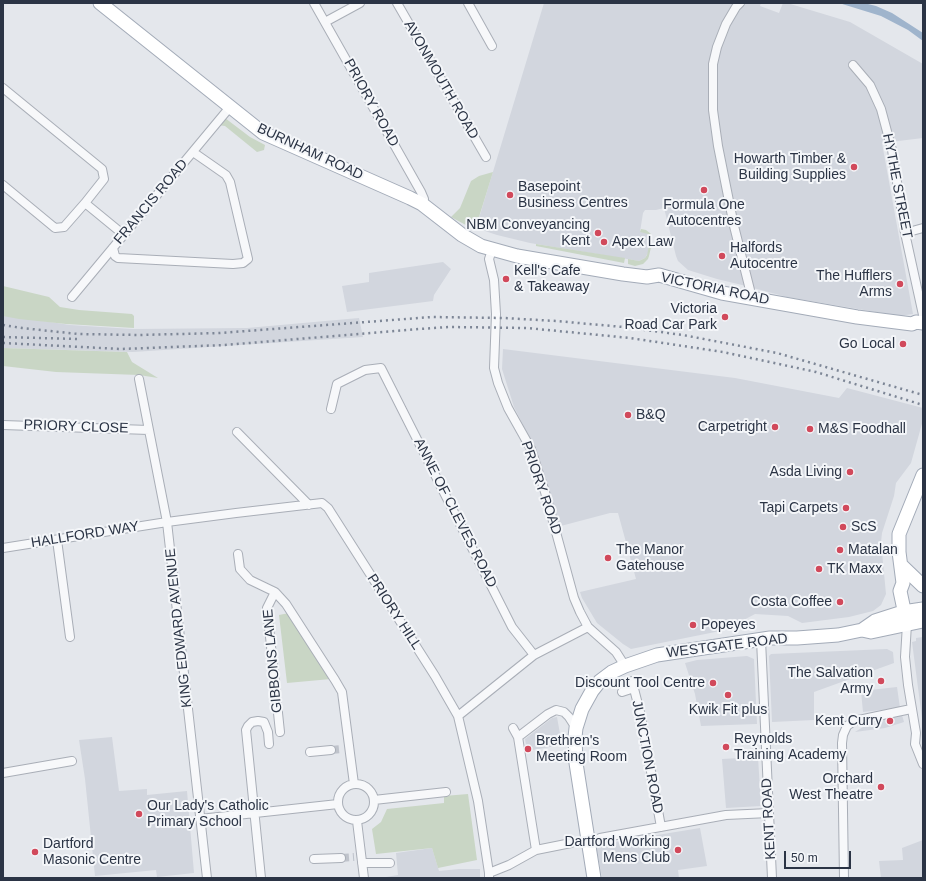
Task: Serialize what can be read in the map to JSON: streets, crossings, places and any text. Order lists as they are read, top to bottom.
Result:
{
  "streets": {
    "main road": ["BURNHAM ROAD", "VICTORIA ROAD", "WESTGATE ROAD"],
    "street": [
      "AVONMOUTH ROAD",
      "PRIORY ROAD",
      "HYTHE STREET",
      "FRANCIS ROAD",
      "PRIORY CLOSE",
      "ANNE OF CLEVES ROAD",
      "HALLFORD WAY",
      "PRIORY HILL",
      "KING EDWARD AVENUE",
      "GIBBONS LANE",
      "JUNCTION ROAD",
      "KENT ROAD"
    ]
  },
  "crossings": [
    ["PRIORY ROAD", "BURNHAM ROAD"],
    ["PRIORY ROAD", "VICTORIA ROAD"],
    ["PRIORY ROAD", "WESTGATE ROAD"],
    ["BURNHAM ROAD", "FRANCIS ROAD"],
    ["BURNHAM ROAD", "VICTORIA ROAD"],
    ["PRIORY CLOSE", "KING EDWARD AVENUE"],
    ["HALLFORD WAY", "PRIORY HILL"],
    ["HALLFORD WAY", "KING EDWARD AVENUE"],
    ["PRIORY HILL", "KING EDWARD AVENUE"],
    ["WESTGATE ROAD", "KENT ROAD"]
  ],
  "places": [
    "Howarth Timber & Building Supplies",
    "Formula One Autocentres",
    "Basepoint Business Centres",
    "NBM Conveyancing Kent",
    "Apex Law",
    "Halfords Autocentre",
    "Kell's Cafe & Takeaway",
    "The Hufflers Arms",
    "Victoria Road Car Park",
    "Go Local",
    "B&Q",
    "Carpetright",
    "M&S Foodhall",
    "Asda Living",
    "Tapi Carpets",
    "ScS",
    "Matalan",
    "The Manor Gatehouse",
    "TK Maxx",
    "Costa Coffee",
    "Popeyes",
    "The Salvation Army",
    "Discount Tool Centre",
    "Kwik Fit plus",
    "Kent Curry",
    "Reynolds Training Academy",
    "Brethren's Meeting Room",
    "Orchard West Theatre",
    "Our Lady's Catholic Primary School",
    "Dartford Working Mens Club",
    "Dartford Masonic Centre"
  ],
  "scale_bar": "50 m"
}
